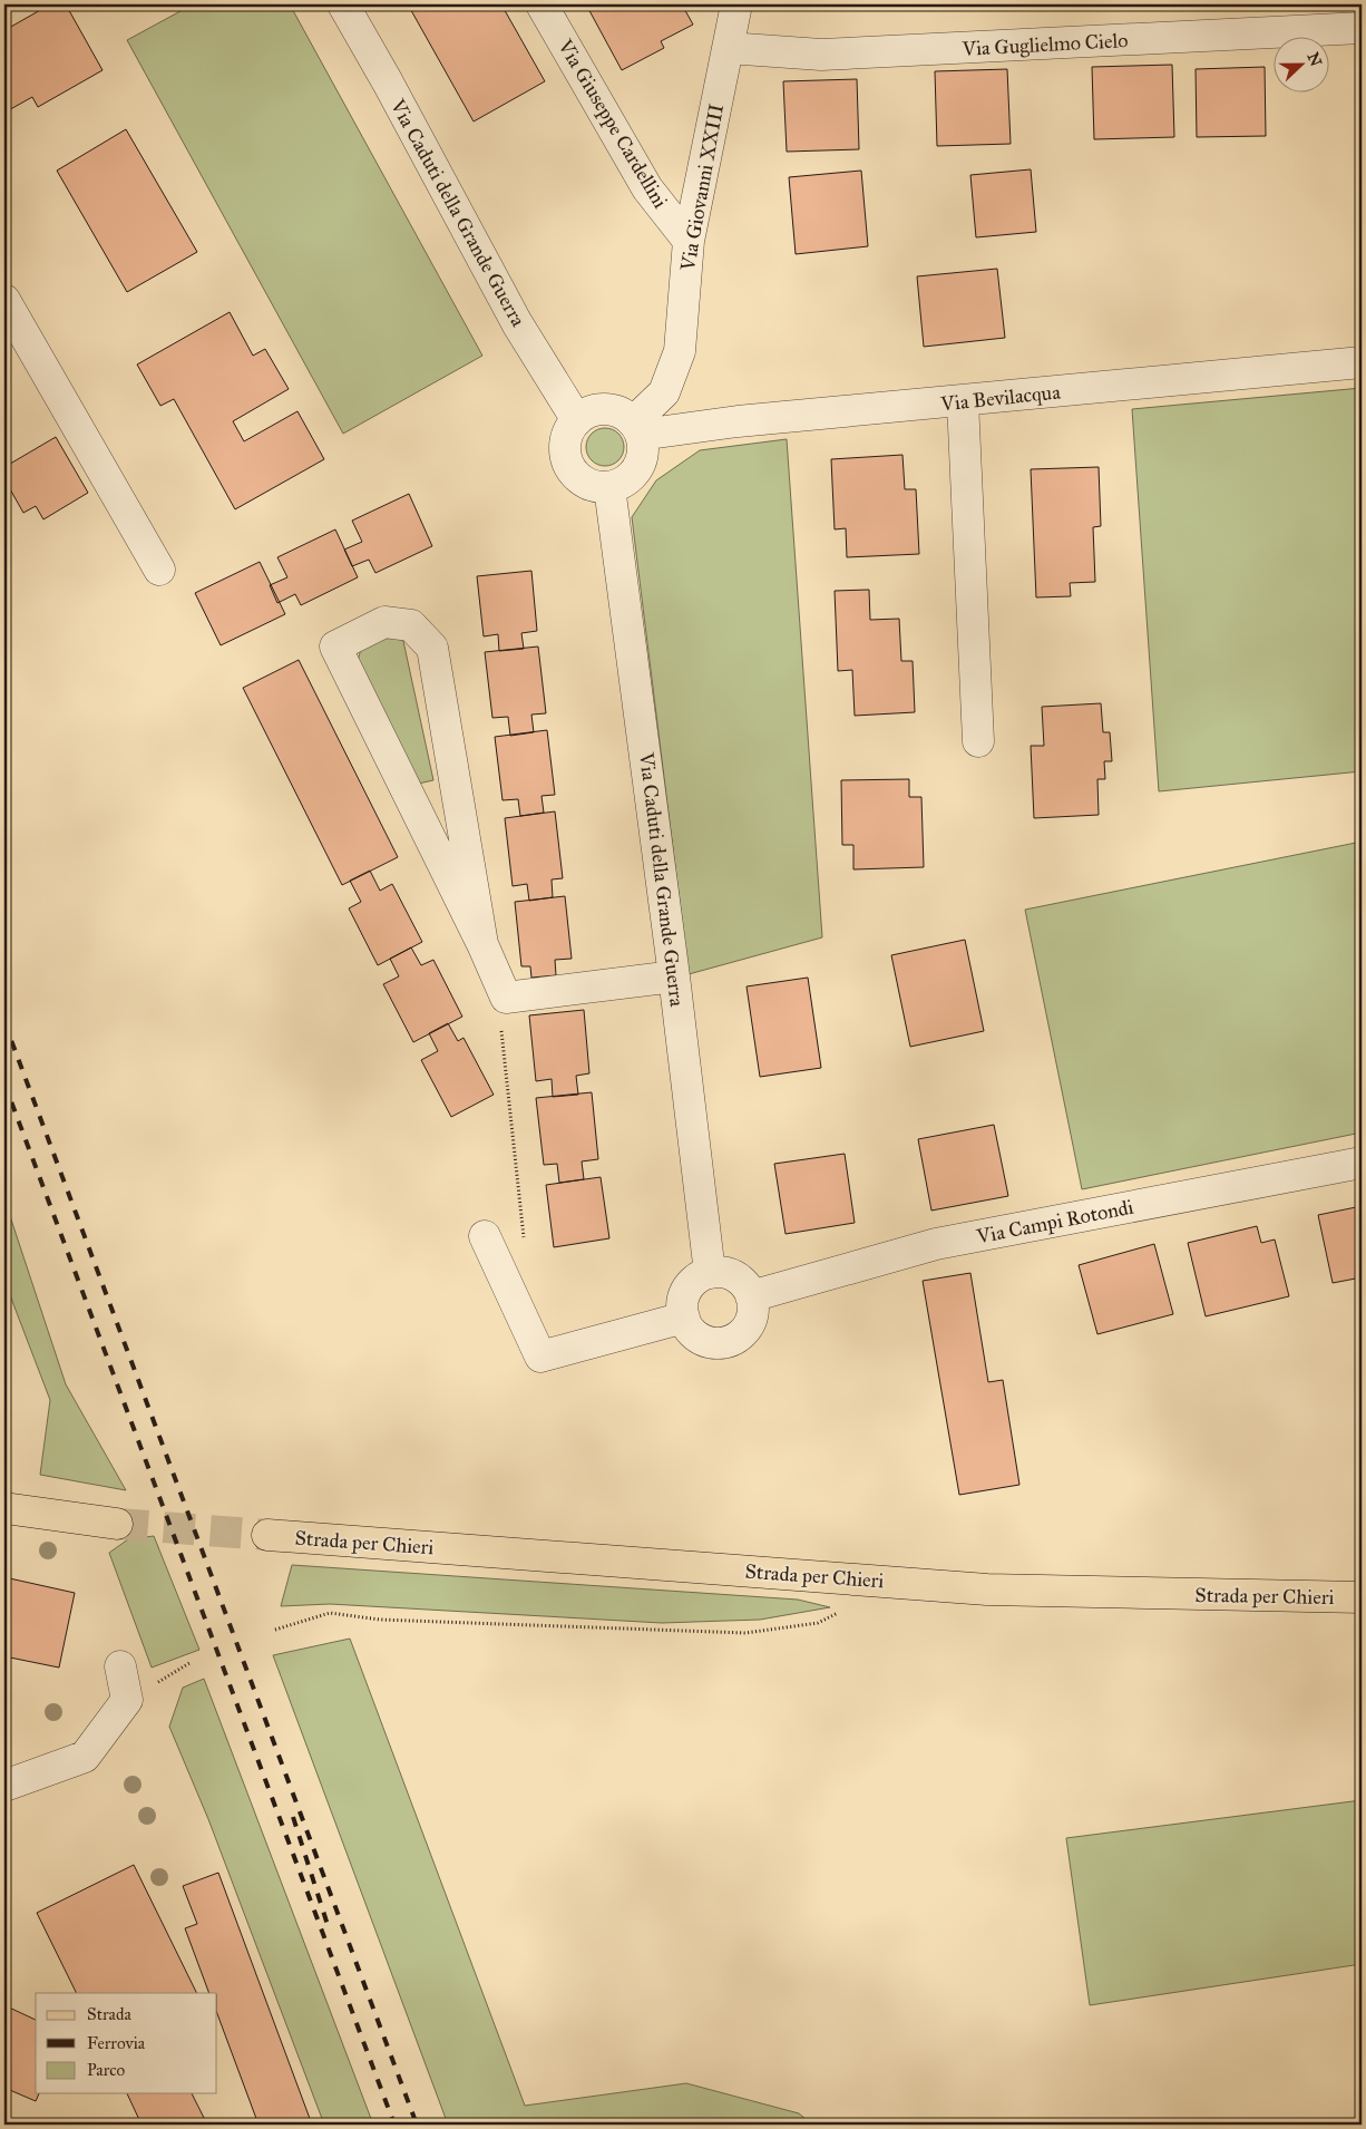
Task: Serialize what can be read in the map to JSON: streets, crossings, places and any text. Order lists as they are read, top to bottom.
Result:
{
  "streets": {
    "main road": ["Strada per Chieri"],
    "street": [
      "Via Guglielmo Cielo",
      "Via Giuseppe Cardellini",
      "Via Giovanni XXIII",
      "Via Caduti della Grande Guerra",
      "Via Bevilacqua",
      "Via Campi Rotondi"
    ]
  },
  "crossings": [
    ["Via Guglielmo Cielo", "Via Giovanni XXIII"],
    ["Via Giuseppe Cardellini", "Via Giovanni XXIII"],
    ["Via Giovanni XXIII", "Via Caduti della Grande Guerra"],
    ["Via Giovanni XXIII", "Via Bevilacqua"],
    ["Via Caduti della Grande Guerra", "Via Bevilacqua"],
    ["Via Caduti della Grande Guerra", "Via Campi Rotondi"]
  ],
  "legend": ["Strada", "Ferrovia", "Parco"],
  "north": "right"
}
